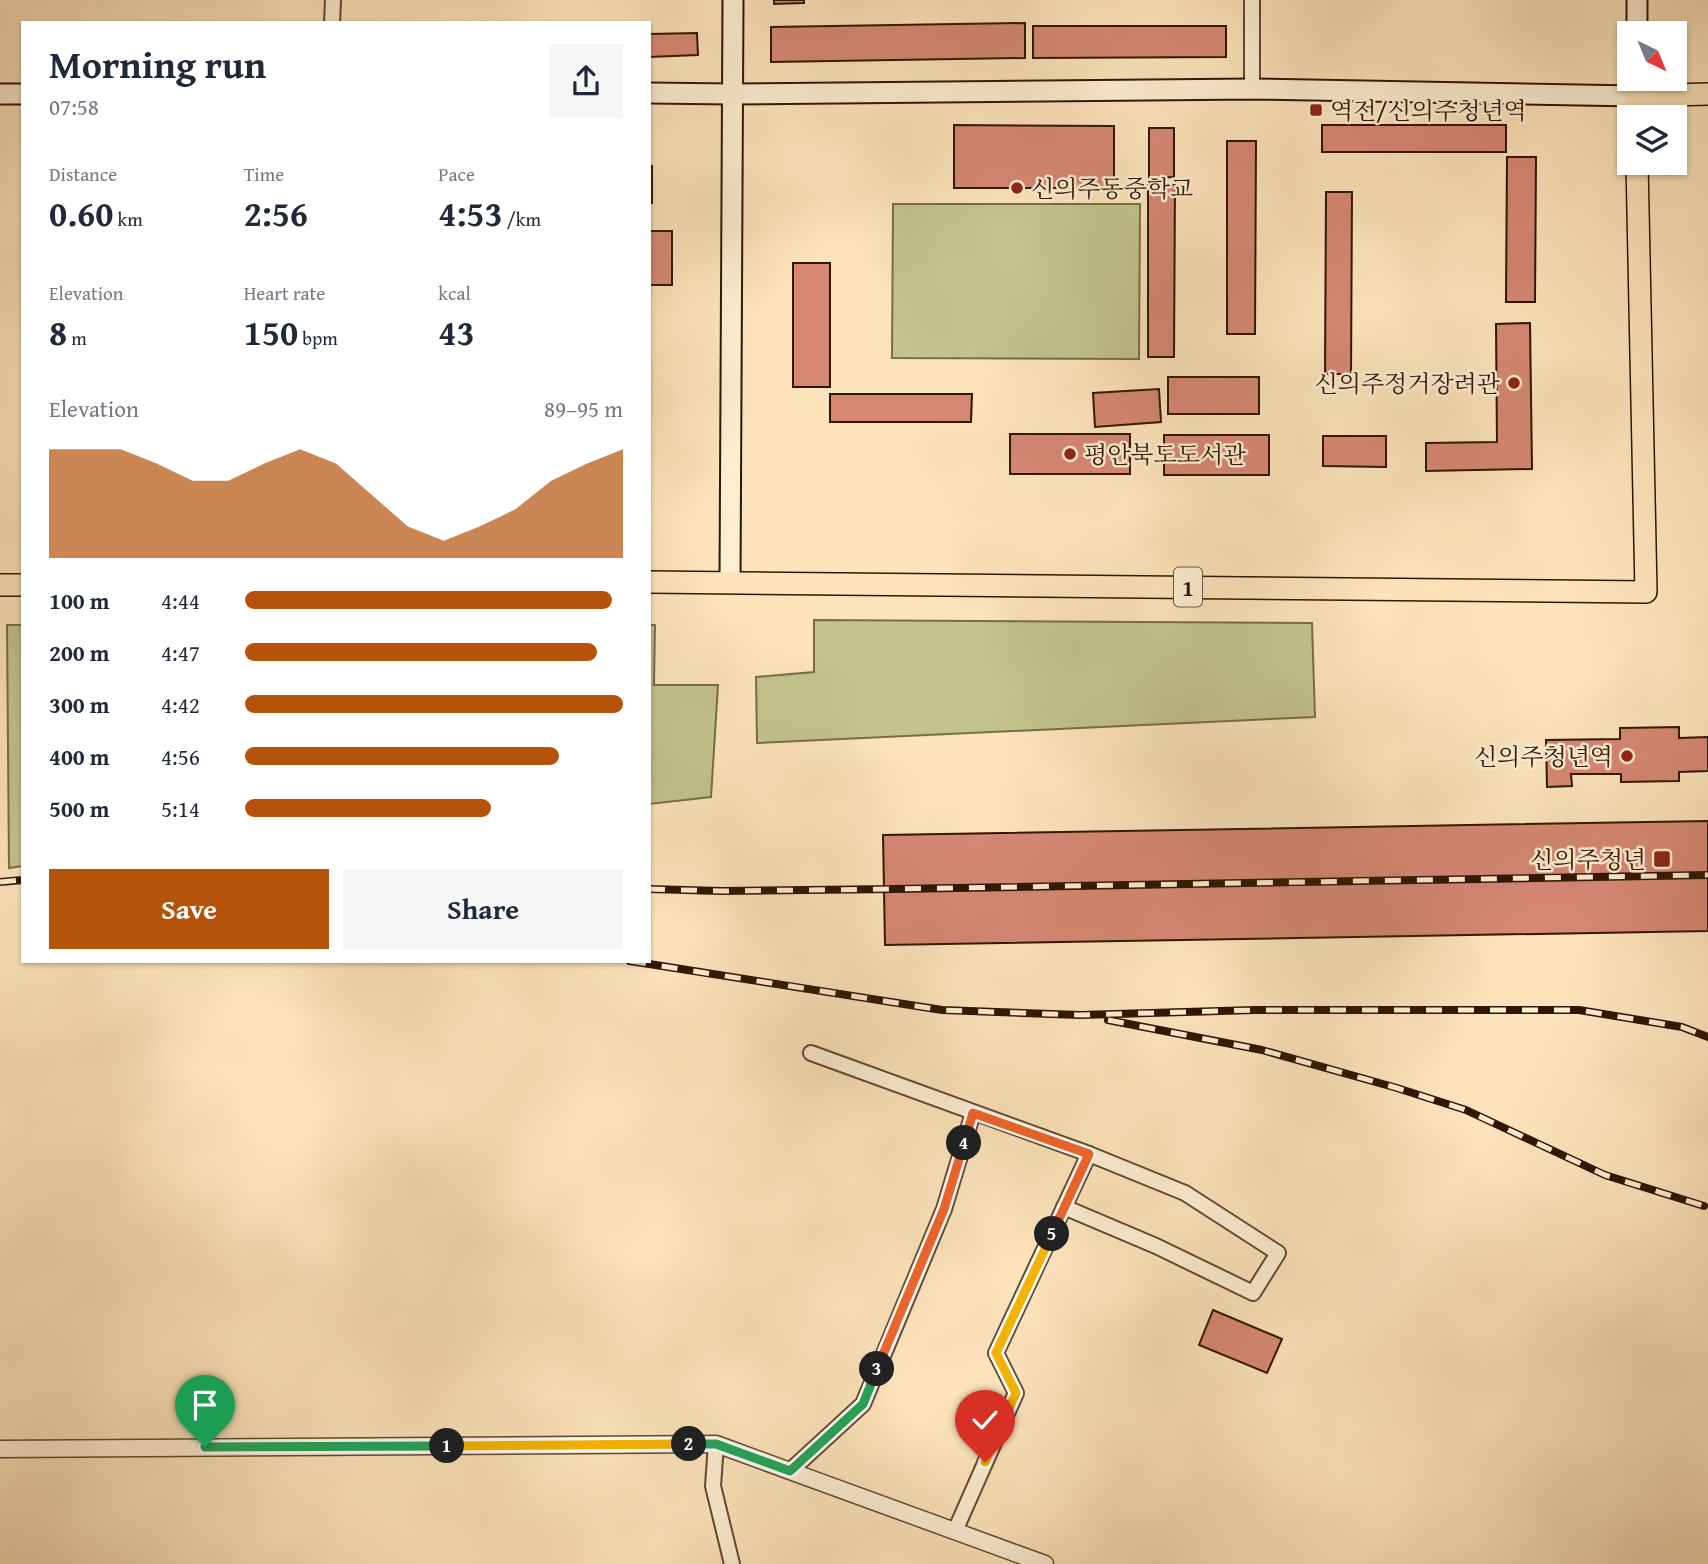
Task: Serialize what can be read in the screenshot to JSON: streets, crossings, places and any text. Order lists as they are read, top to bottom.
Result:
{
  "streets": {
    "main road": ["1"]
  },
  "places": {
    "transit": ["역전/신의주청년역", "신의주청년"],
    "other": [
      "신의주동중학교",
      "신의주정거장려관",
      "평안북도도서관",
      "신의주청년역"
    ]
  },
  "north": "bottom right",
  "page": {
    "heading": ["Morning run", "07:58"],
    "stats": [
      ["Distance", "0.60 km"],
      ["Time", "2:56"],
      ["Pace", "4:53 /km"],
      ["Elevation", "8 m"],
      ["Heart rate", "150 bpm"],
      ["kcal", "43"]
    ],
    "chart": ["Elevation", "89–95 m"],
    "list": [
      {
        "name": "100 m",
        "note": "4:44"
      },
      {
        "name": "200 m",
        "note": "4:47"
      },
      {
        "name": "300 m",
        "note": "4:42"
      },
      {
        "name": "400 m",
        "note": "4:56"
      },
      {
        "name": "500 m",
        "note": "5:14"
      }
    ],
    "buttons": ["Save", "Share"],
    "pins": [
      "4",
      "5",
      "3",
      "2",
      "1"
    ]
  }
}
